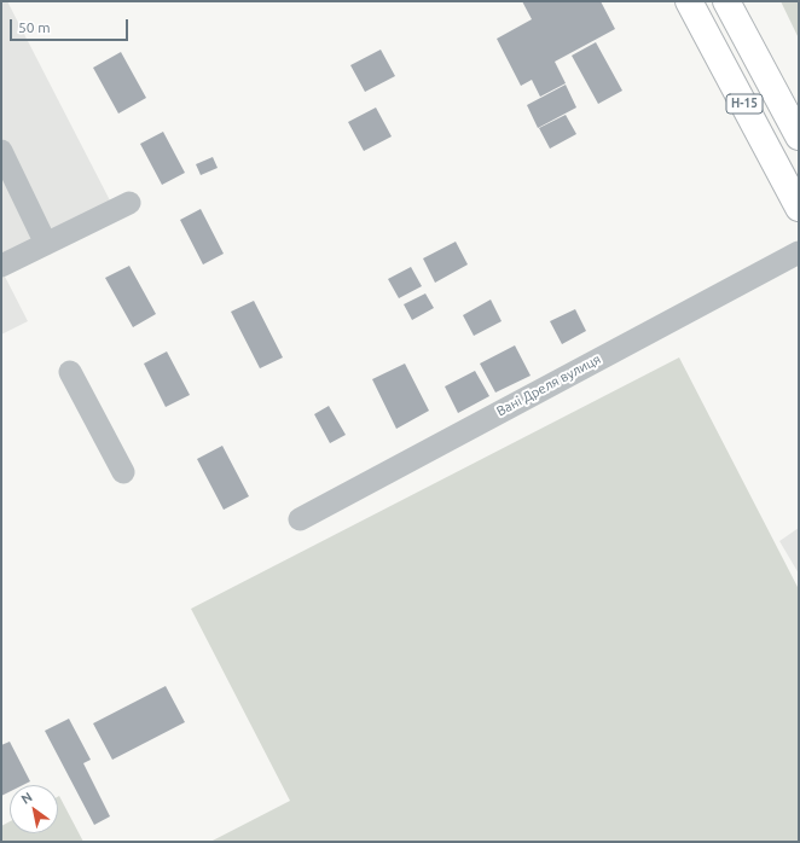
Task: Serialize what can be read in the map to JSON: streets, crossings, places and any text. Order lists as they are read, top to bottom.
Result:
{
  "streets": {
    "main road": ["Н-15"],
    "lane": ["Вані Дреля вулиця"]
  },
  "scale_bar": "50 m",
  "north": "top left"
}
